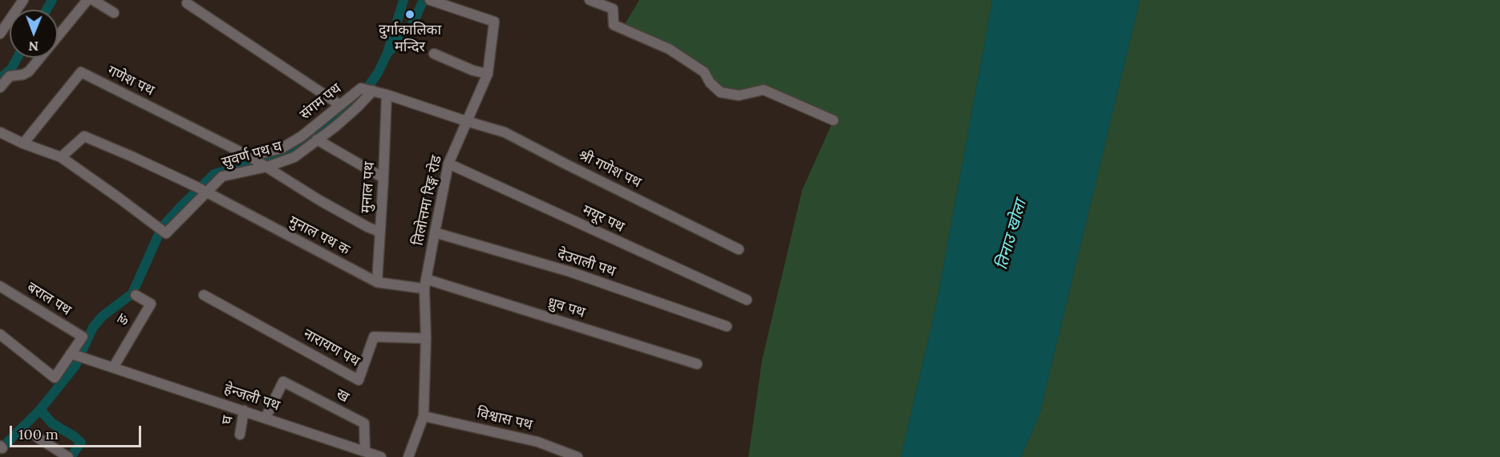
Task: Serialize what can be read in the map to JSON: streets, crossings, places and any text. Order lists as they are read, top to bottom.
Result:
{
  "streets": {
    "street": [
      "गणेश पथ",
      "संगम पथ",
      "सुवर्ण पथ घ",
      "श्री गणेश पथ",
      "मुनाल पथ",
      "तिलोत्तमा रिङ्ग रोड",
      "मयूर पथ",
      "मुनाल पथ क",
      "देउराली पथ",
      "बराल पथ",
      "ध्रुव पथ",
      "ङ",
      "नारायण पथ",
      "ख",
      "हेन्जली पथ",
      "विश्वास पथ",
      "घ"
    ]
  },
  "crossings": [
    ["गणेश पथ", "संगम पथ"],
    ["संगम पथ", "सुवर्ण पथ घ"],
    ["संगम पथ", "श्री गणेश पथ"],
    ["संगम पथ", "मुनाल पथ"],
    ["संगम पथ", "तिलोत्तमा रिङ्ग रोड"],
    ["सुवर्ण पथ घ", "मुनाल पथ क"],
    ["श्री गणेश पथ", "तिलोत्तमा रिङ्ग रोड"],
    ["मुनाल पथ", "मुनाल पथ क"],
    ["तिलोत्तमा रिङ्ग रोड", "मयूर पथ"],
    ["तिलोत्तमा रिङ्ग रोड", "मुनाल पथ क"],
    ["तिलोत्तमा रिङ्ग रोड", "देउराली पथ"],
    ["तिलोत्तमा रिङ्ग रोड", "ध्रुव पथ"],
    ["तिलोत्तमा रिङ्ग रोड", "नारायण पथ"],
    ["तिलोत्तमा रिङ्ग रोड", "विश्वास पथ"],
    ["मुनाल पथ क", "ध्रुव पथ"],
    ["बराल पथ", "हेन्जली पथ"],
    ["ङ", "हेन्जली पथ"],
    ["ख", "हेन्जली पथ"],
    ["हेन्जली पथ", "घ"]
  ],
  "water": ["तिनाउ खोला"],
  "places": ["दुर्गाकालिका मन्दिर"],
  "scale_bar": "100 m",
  "north": "bottom"
}
